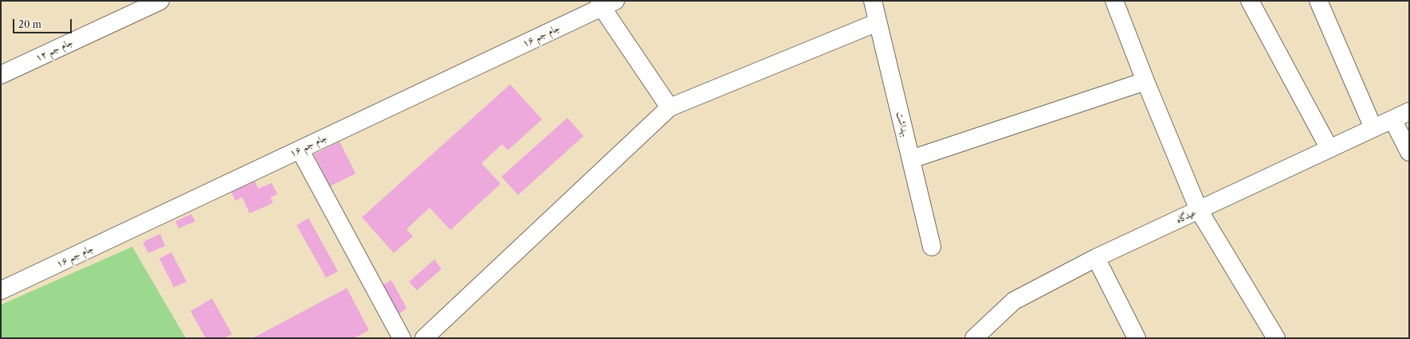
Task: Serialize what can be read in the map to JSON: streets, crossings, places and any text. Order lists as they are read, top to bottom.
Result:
{
  "streets": {
    "street": [
      "جام جم ۱۶",
      "جام جم ۱۲",
      "بهداشت",
      "عیدگاه"
    ]
  },
  "scale_bar": "20 m"
}
